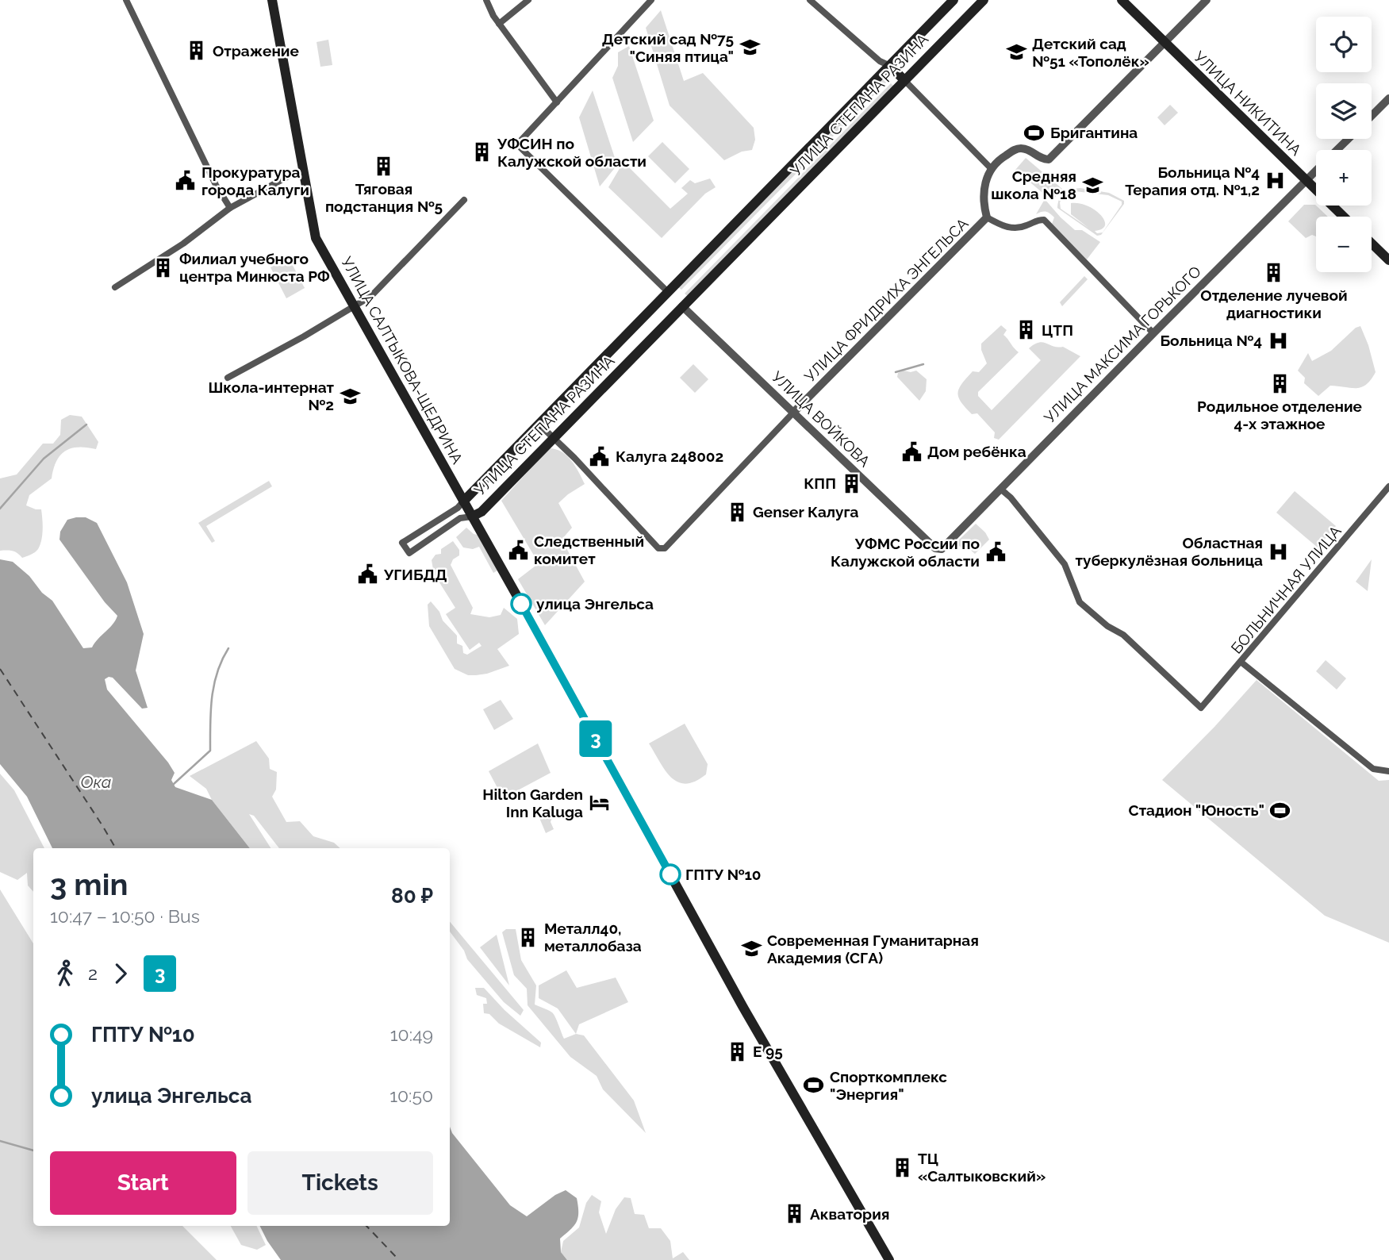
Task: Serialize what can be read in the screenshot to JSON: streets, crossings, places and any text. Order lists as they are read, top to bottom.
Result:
{
  "streets": {
    "main road": ["УЛИЦА НИКИТИНА", "УЛИЦА СТЕПАНА РАЗИНА", "УЛИЦА САЛТЫКОВА-ЩЕДРИНА"],
    "street": [
      "УЛИЦА ФРИДРИХА ЭНГЕЛЬСА",
      "УЛИЦА МАКСИМА ГОРЬКОГО",
      "УЛИЦА ВОЙКОВА",
      "БОЛЬНИЧНАЯ УЛИЦА"
    ]
  },
  "crossings": [
    ["УЛИЦА НИКИТИНА", "УЛИЦА МАКСИМА ГОРЬКОГО"],
    ["УЛИЦА СТЕПАНА РАЗИНА", "УЛИЦА ФРИДРИХА ЭНГЕЛЬСА"],
    ["УЛИЦА СТЕПАНА РАЗИНА", "УЛИЦА САЛТЫКОВА-ЩЕДРИНА"],
    ["УЛИЦА СТЕПАНА РАЗИНА", "УЛИЦА ВОЙКОВА"],
    ["УЛИЦА ФРИДРИХА ЭНГЕЛЬСА", "УЛИЦА ВОЙКОВА"],
    ["УЛИЦА МАКСИМА ГОРЬКОГО", "УЛИЦА ВОЙКОВА"],
    ["УЛИЦА МАКСИМА ГОРЬКОГО", "БОЛЬНИЧНАЯ УЛИЦА"]
  ],
  "water": ["Ока"],
  "places": {
    "school or university": [
      "Детский сад №75 \"Синяя птица\"",
      "Детский сад №51 «Тополёк»",
      "Средняя школа №18",
      "Школа-интернат №2",
      "Современная Гуманитарная Академия (СГА)"
    ],
    "building": [
      "Отражение",
      "УФСИН по Калужской области",
      "Тяговая подстанция №5",
      "Филиал учебного центра Минюста РФ",
      "Отделение лучевой диагностики",
      "ЦТП",
      "Родильное отделение 4-х этажное",
      "КПП",
      "Genser Калуга",
      "Металл40, металлобаза",
      "Е 95",
      "ТЦ «Салтыковский»",
      "Акватория"
    ],
    "sports": ["Бригантина", "Стадион \"Юность\"", "Спорткомплекс \"Энергия\""],
    "public building": [
      "Прокуратура города Калуги",
      "Дом ребёнка",
      "Калуга 248002",
      "Следственный комитет",
      "УФМС России по Калужской области",
      "УГИБДД"
    ],
    "hospital": ["Больница №4 Терапия отд. №1,2", "Больница №4", "Областная туберкулёзная больница"],
    "other": ["улица Энгельса", "ГПТУ №10"],
    "hotel": ["Hilton Garden Inn Kaluga"]
  },
  "lines": ["bus line 3"],
  "page": {
    "on_map": "3",
    "map_buttons": ["+", "−"],
    "heading": ["3 min", "10:47 – 10:50 · Bus", "80 ₽"],
    "legs": ["2", "3"],
    "list": [
      {
        "name": "ГПТУ №10",
        "value": "10:49"
      },
      {
        "name": "улица Энгельса",
        "value": "10:50"
      }
    ],
    "buttons": ["Start", "Tickets"]
  }
}
